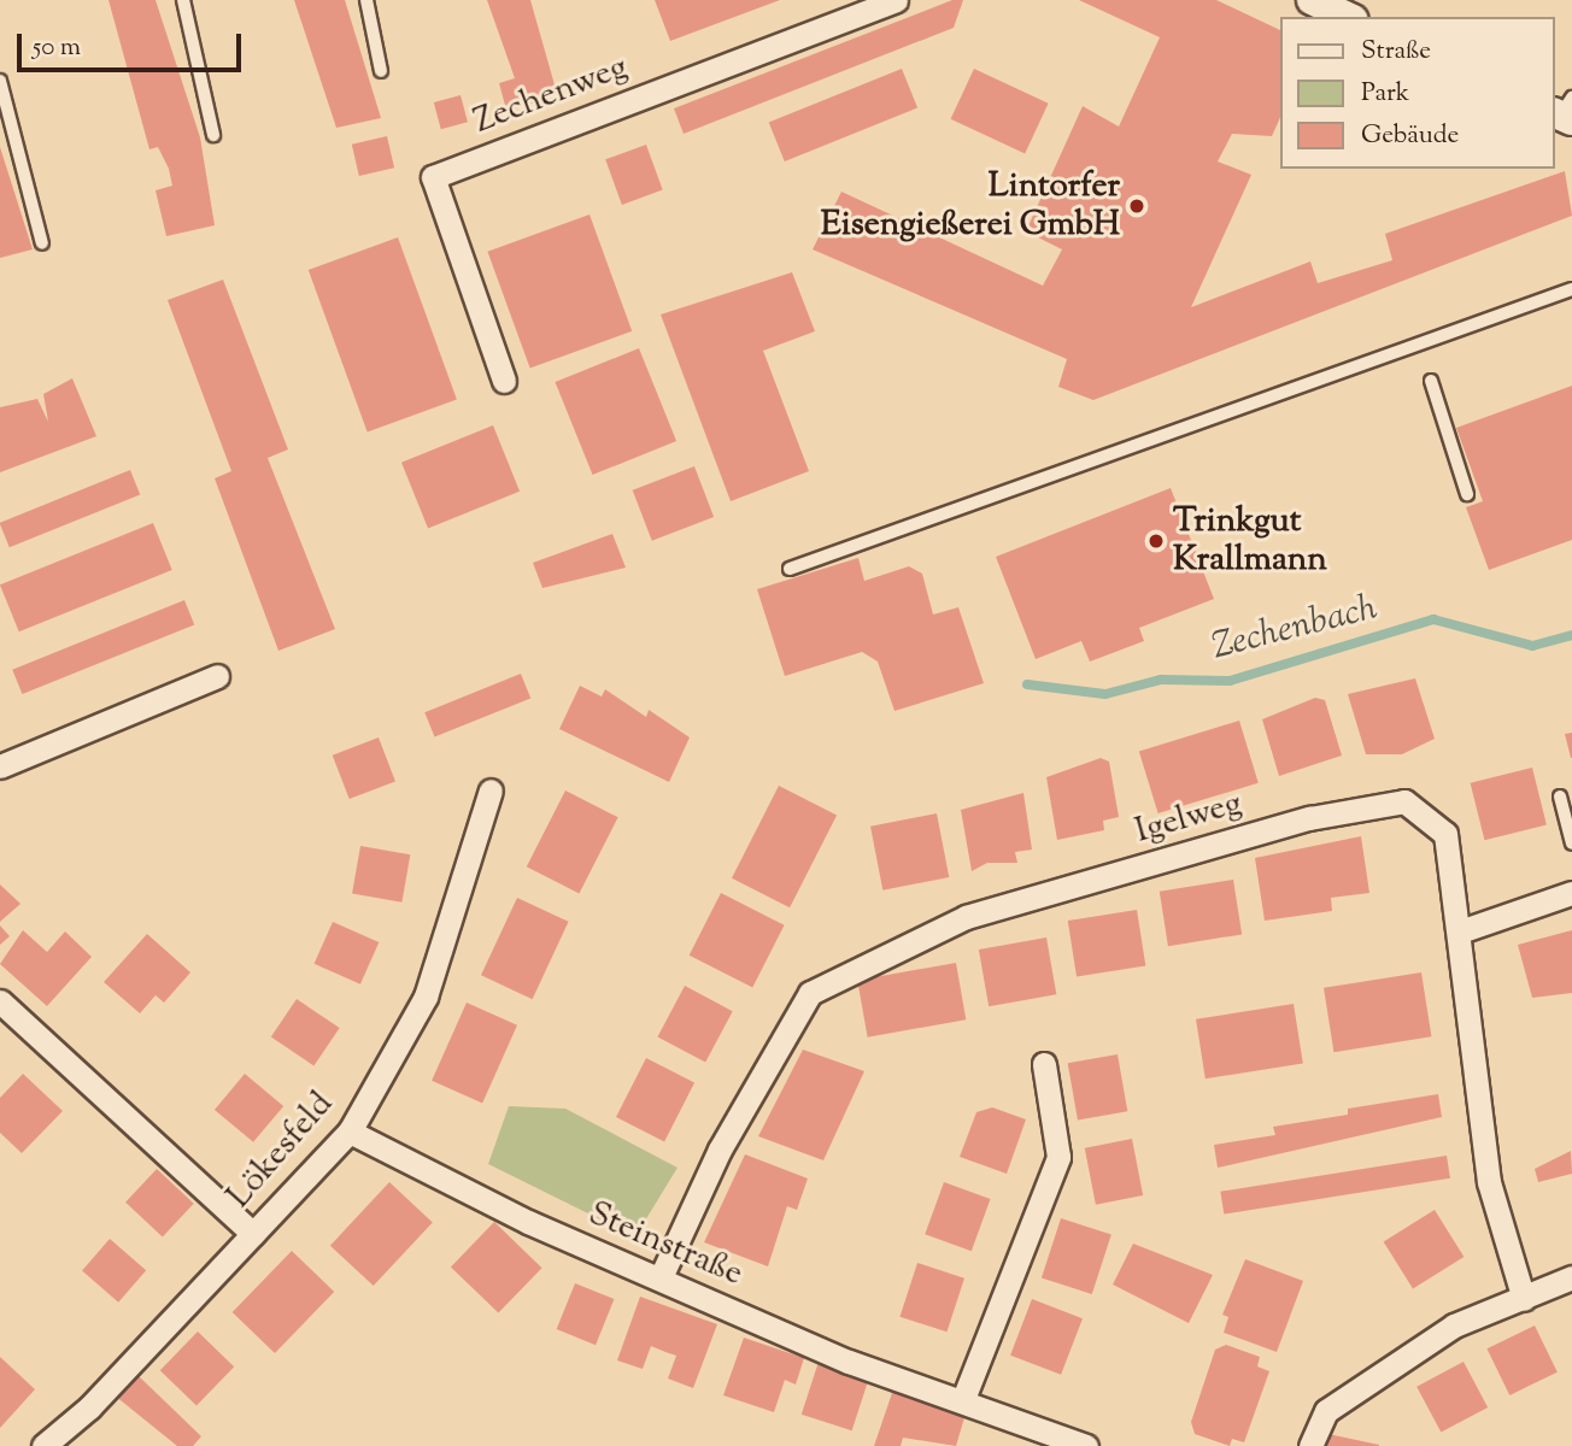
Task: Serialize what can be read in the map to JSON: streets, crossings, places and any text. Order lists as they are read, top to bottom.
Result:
{
  "streets": {
    "street": [
      "Zechenweg",
      "Igelweg",
      "Lökesfeld",
      "Steinstraße"
    ]
  },
  "crossings": [
    ["Igelweg", "Steinstraße"],
    ["Lökesfeld", "Steinstraße"]
  ],
  "water": ["Zechenbach"],
  "places": ["Lintorfer Eisengießerei GmbH", "Trinkgut Krallmann"],
  "legend": ["Straße", "Park", "Gebäude"],
  "scale_bar": "50 m"
}
